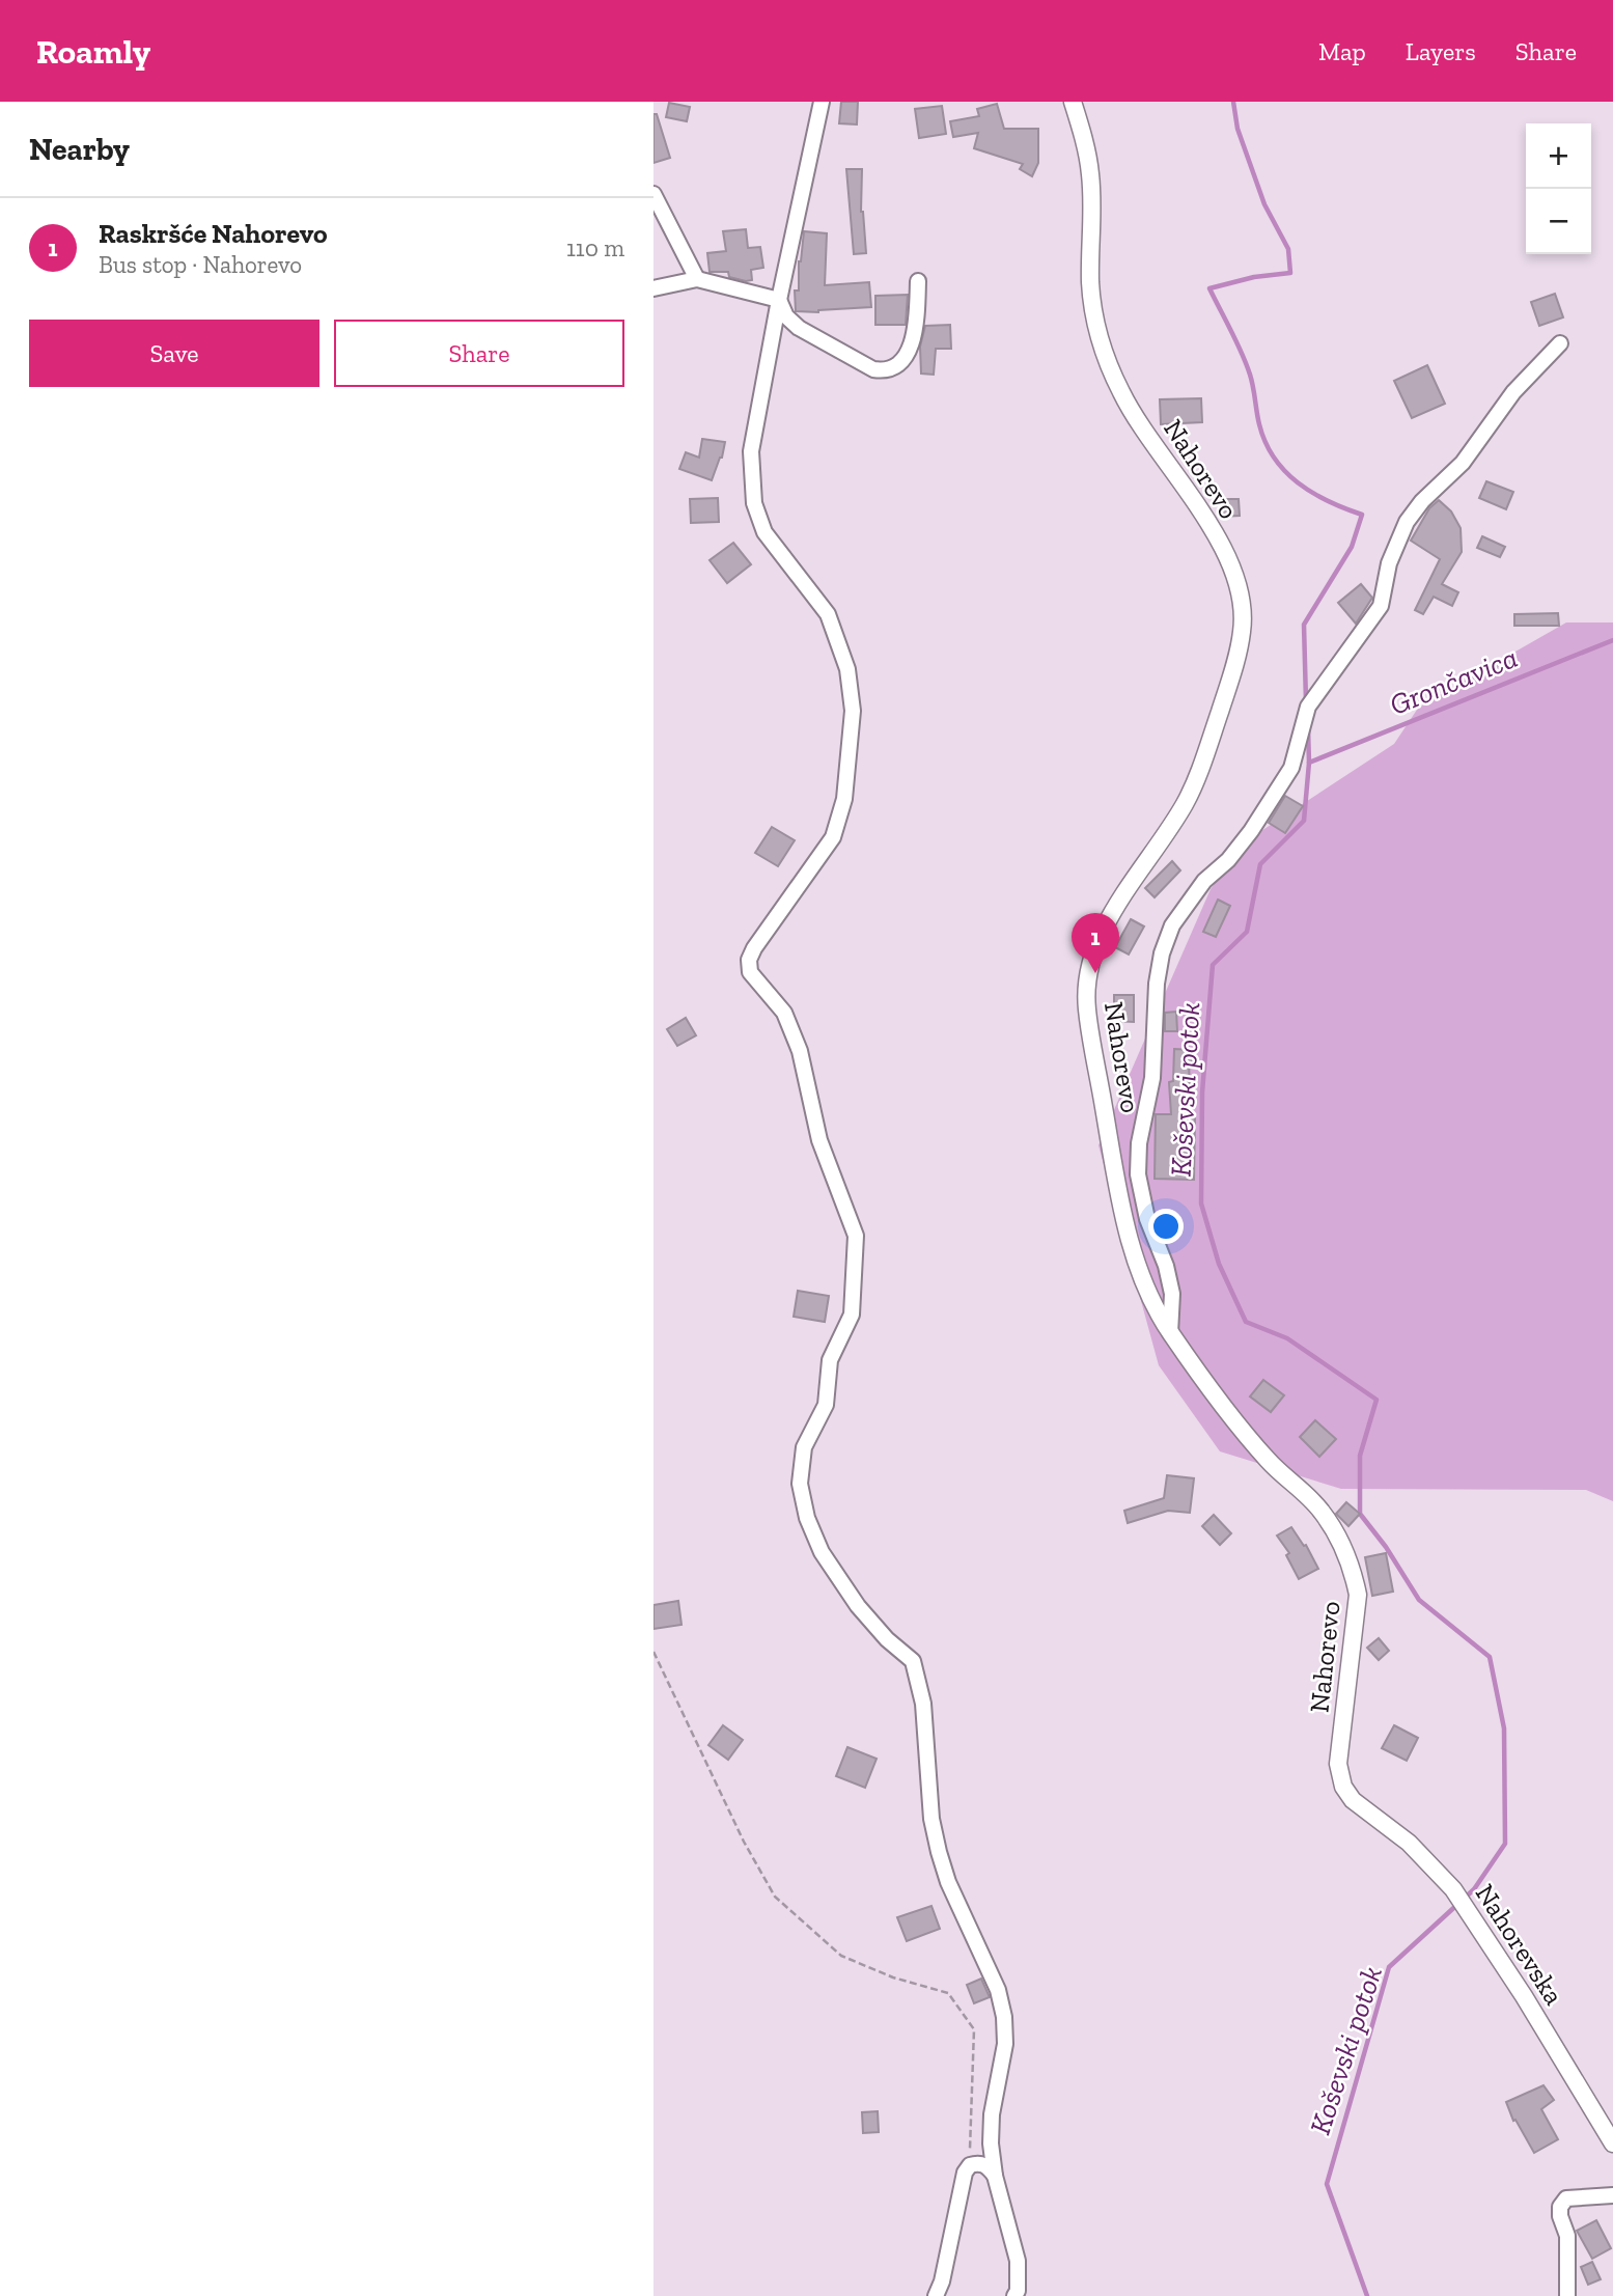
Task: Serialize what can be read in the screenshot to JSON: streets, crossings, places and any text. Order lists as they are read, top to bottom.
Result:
{
  "streets": {
    "street": ["Nahorevo", "Nahorevska"]
  },
  "crossings": [
    ["Nahorevo", "Nahorevska"]
  ],
  "water": ["Grončavica", "Koševski potok"],
  "page": {
    "header": "Roamly",
    "nav": ["Map", "Layers", "Share"],
    "heading": "Nearby",
    "map_buttons": ["+", "−"],
    "list": [
      {
        "mark": "1",
        "name": "Raskršće Nahorevo",
        "note": "Bus stop · Nahorevo",
        "value": "110 m"
      }
    ],
    "buttons": ["Save", "Share"],
    "pins": "1"
  }
}
